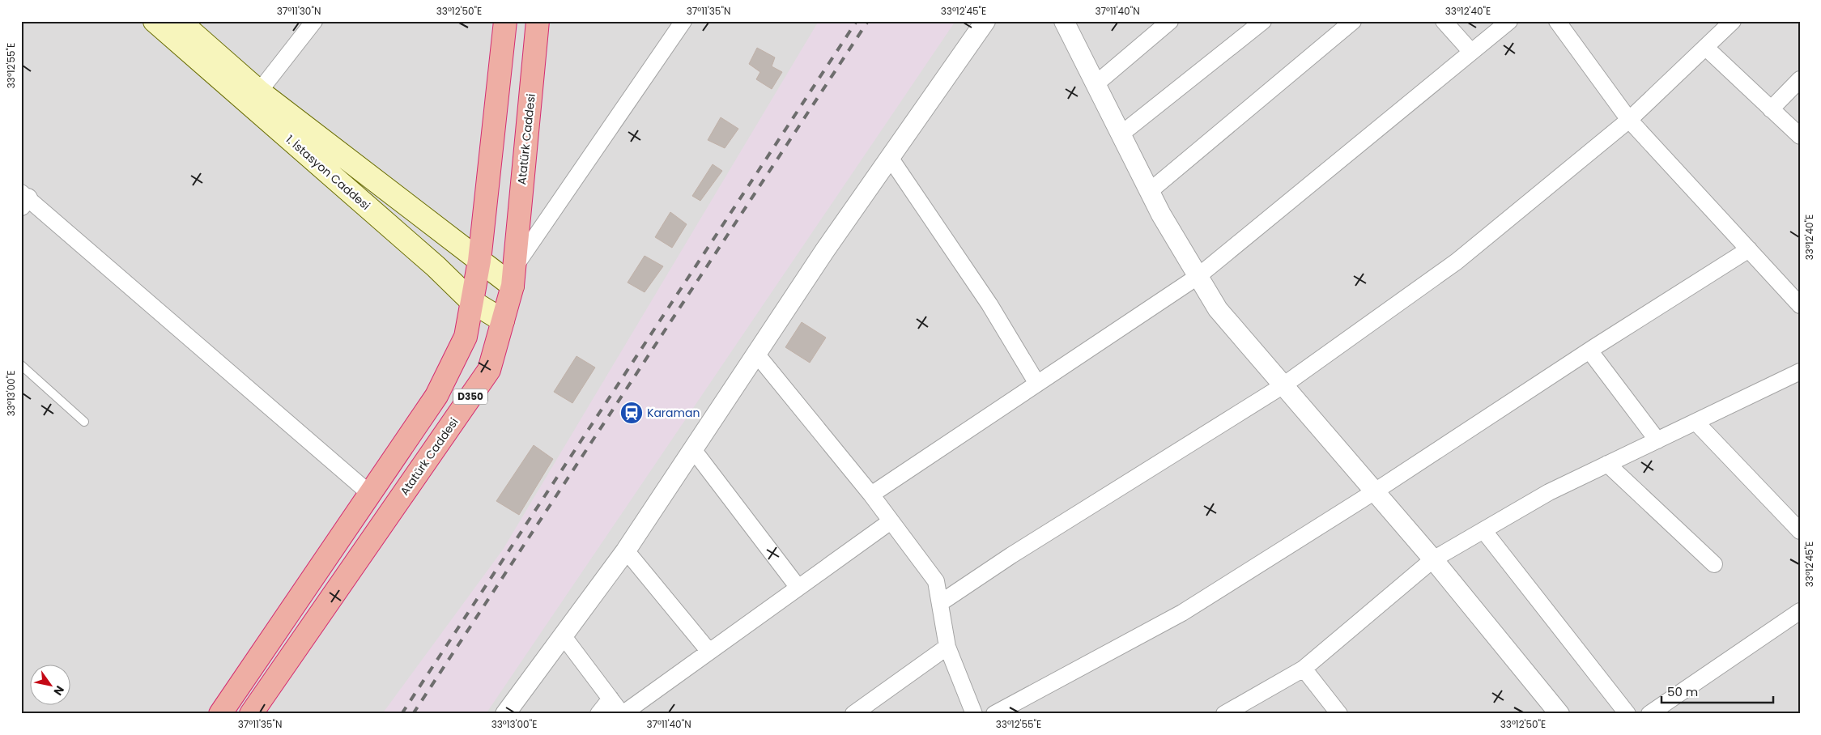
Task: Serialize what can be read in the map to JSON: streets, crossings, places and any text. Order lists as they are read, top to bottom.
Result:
{
  "streets": {
    "highway": ["Atatürk Caddesi", "D350"],
    "main road": ["1. İstasyon Caddesi"]
  },
  "crossings": [
    ["Atatürk Caddesi", "1. İstasyon Caddesi"],
    ["1. İstasyon Caddesi", "D350"]
  ],
  "places": {
    "station": ["Karaman"]
  },
  "scale_bar": "50 m",
  "north": "bottom right",
  "coordinates": [
    "37°11'30\"N",
    "33°12'50\"E",
    "37°11'35\"N",
    "33°12'45\"E",
    "37°11'40\"N",
    "33°12'40\"E",
    "33°12'55\"E",
    "33°13'00\"E"
  ]
}
